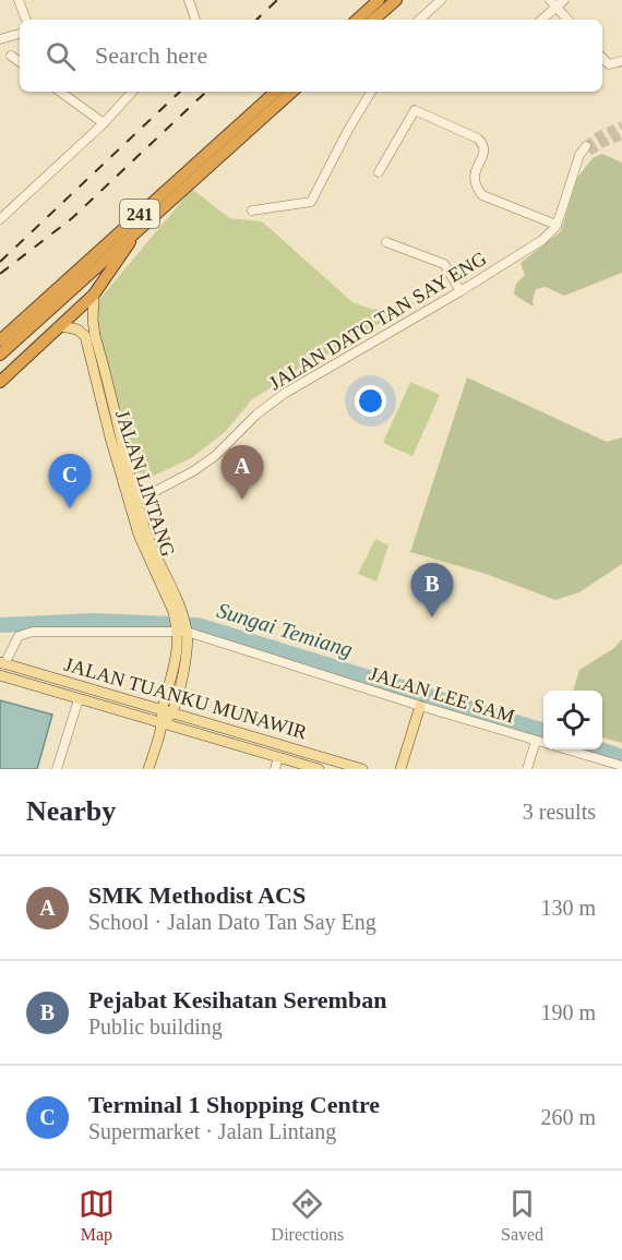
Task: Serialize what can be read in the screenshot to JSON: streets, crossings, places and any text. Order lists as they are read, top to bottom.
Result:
{
  "streets": {
    "highway": ["241"],
    "main road": ["JALAN LINTANG", "JALAN TUANKU MUNAWIR"],
    "street": ["JALAN DATO TAN SAY ENG", "JALAN LEE SAM"]
  },
  "crossings": [
    ["JALAN DATO TAN SAY ENG", "JALAN LINTANG"],
    ["JALAN LINTANG", "JALAN LEE SAM"],
    ["JALAN LINTANG", "JALAN TUANKU MUNAWIR"],
    ["JALAN LEE SAM", "JALAN TUANKU MUNAWIR"]
  ],
  "water": ["Sungai Temiang"],
  "page": {
    "search": "Search here",
    "pins": ["A", "C", "B"],
    "heading": ["Nearby", "3 results"],
    "list": [
      {
        "mark": "A",
        "name": "SMK Methodist ACS",
        "note": "School · Jalan Dato Tan Say Eng",
        "value": "130 m"
      },
      {
        "mark": "B",
        "name": "Pejabat Kesihatan Seremban",
        "note": "Public building",
        "value": "190 m"
      },
      {
        "mark": "C",
        "name": "Terminal 1 Shopping Centre",
        "note": "Supermarket · Jalan Lintang",
        "value": "260 m"
      }
    ],
    "nav": ["Map", "Directions", "Saved"]
  }
}
